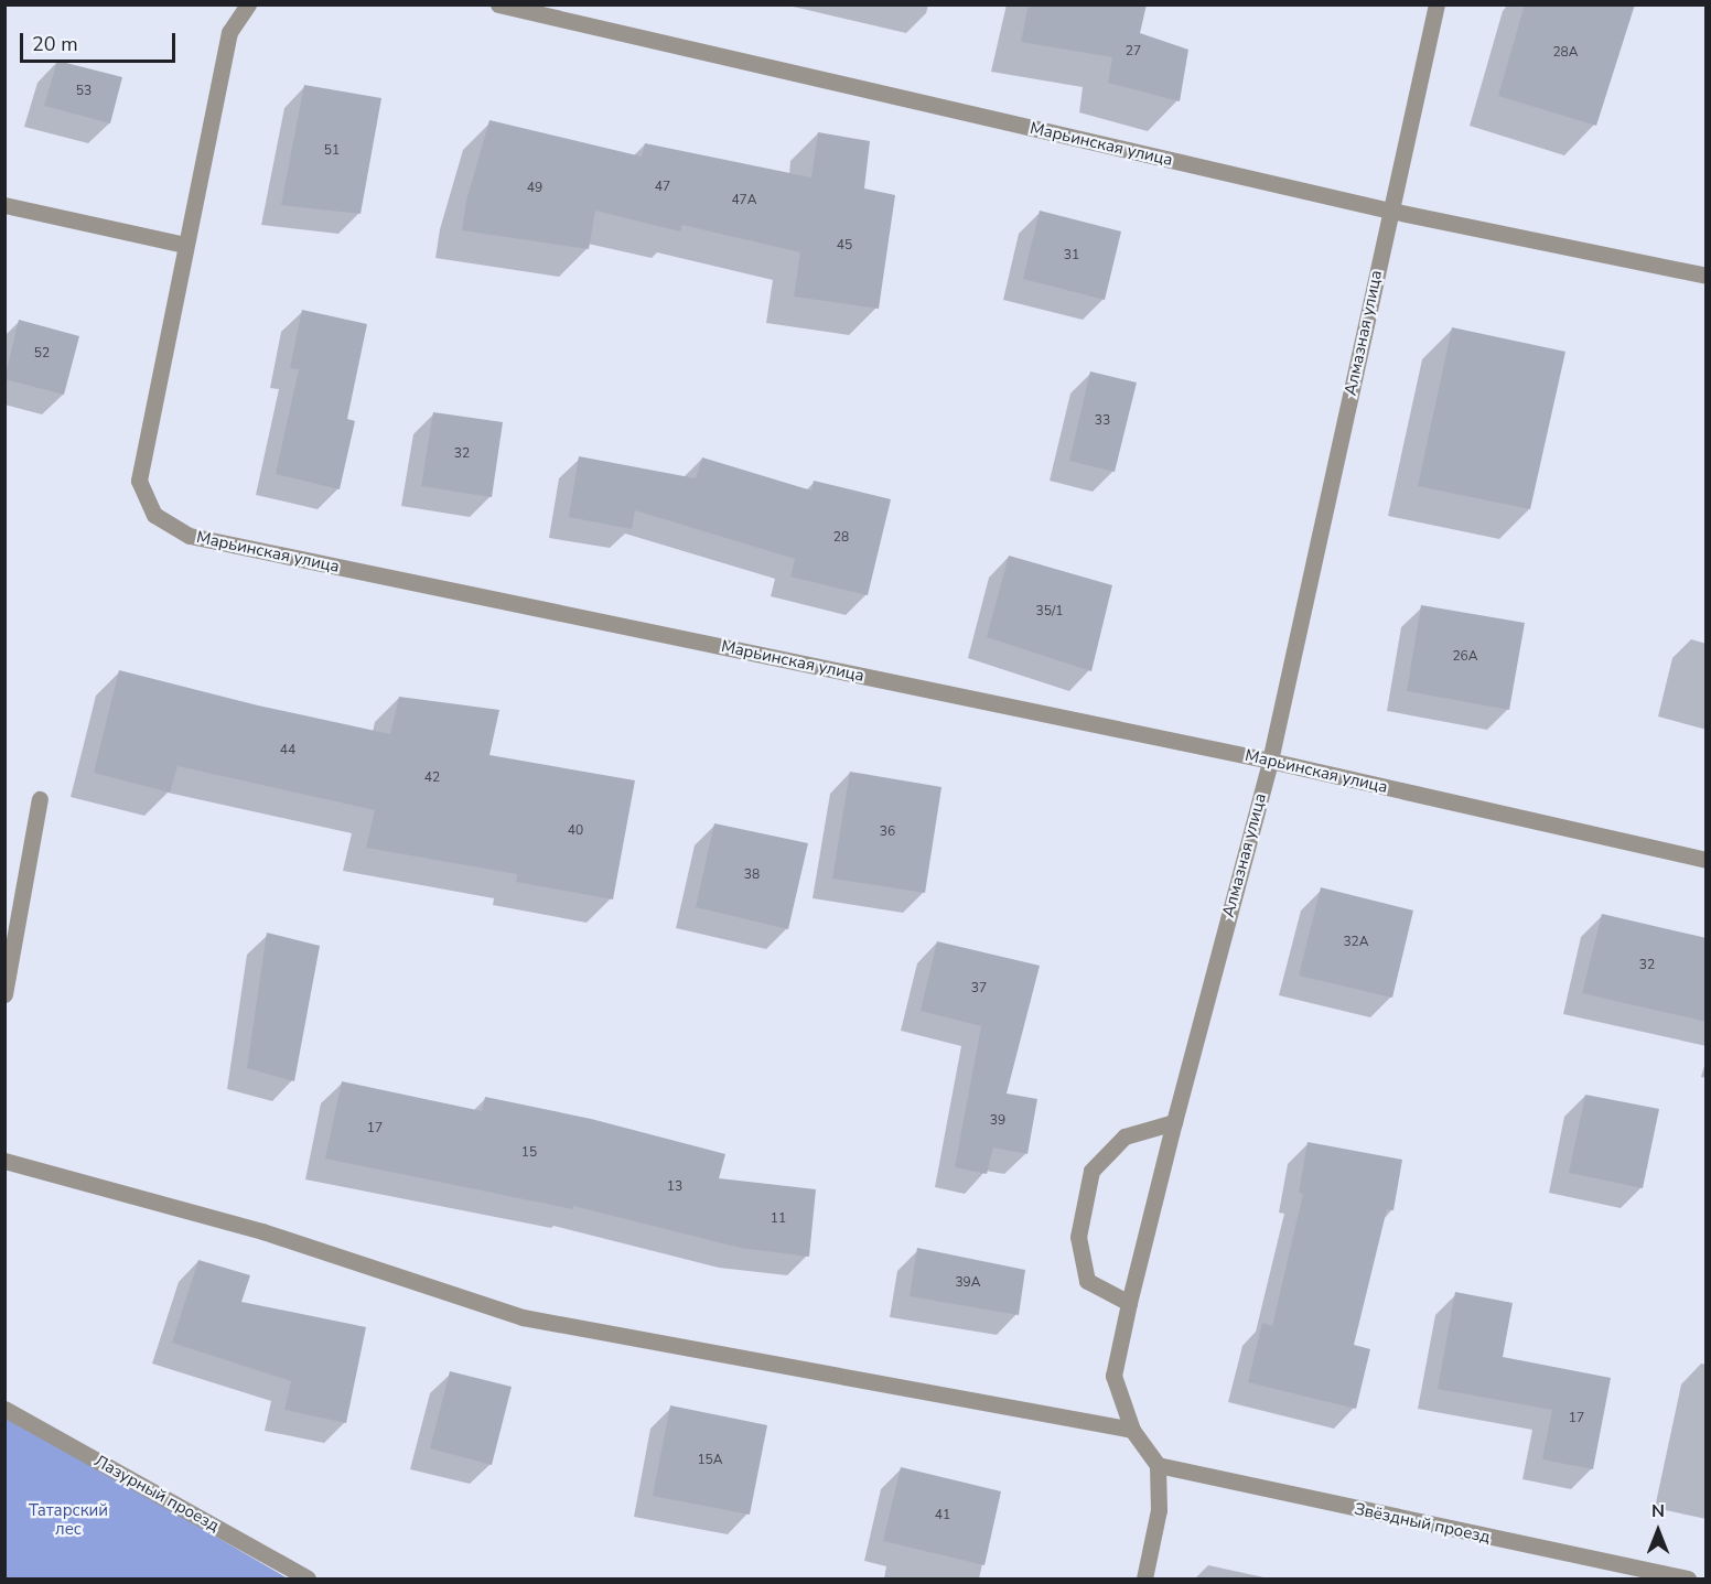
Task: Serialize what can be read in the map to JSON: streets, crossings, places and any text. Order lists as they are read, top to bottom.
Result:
{
  "streets": {
    "street": [
      "Марьинская улица",
      "Алмазная улица",
      "Лазурный проезд",
      "Звёздный проезд"
    ]
  },
  "crossings": [
    ["Марьинская улица", "Алмазная улица"],
    ["Алмазная улица", "Звёздный проезд"]
  ],
  "parks": ["Татарский лес"],
  "house_numbers": [
    "27",
    "28А",
    "53",
    "51",
    "47",
    "49",
    "47А",
    "45",
    "31",
    "52",
    "33",
    "32",
    "28",
    "35/1",
    "26А",
    "44",
    "42",
    "40",
    "36",
    "38",
    "32А",
    "32",
    "37",
    "39",
    "17",
    "15",
    "13",
    "11",
    "39А",
    "17",
    "15А",
    "41"
  ],
  "scale_bar": "20 m",
  "north": "top"
}
